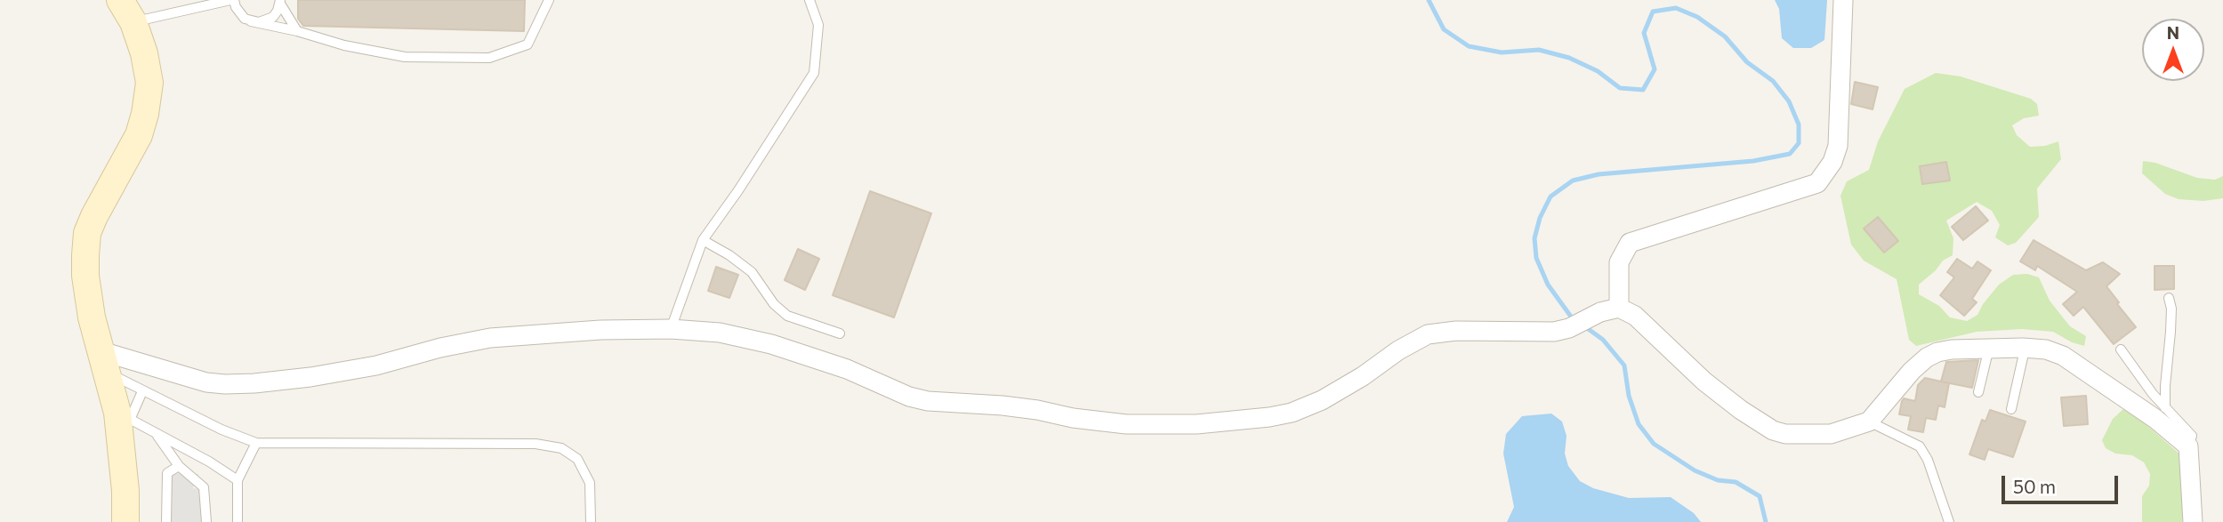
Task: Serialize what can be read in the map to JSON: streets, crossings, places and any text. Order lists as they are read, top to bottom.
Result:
{
  "scale_bar": "50 m",
  "north": "top"
}
